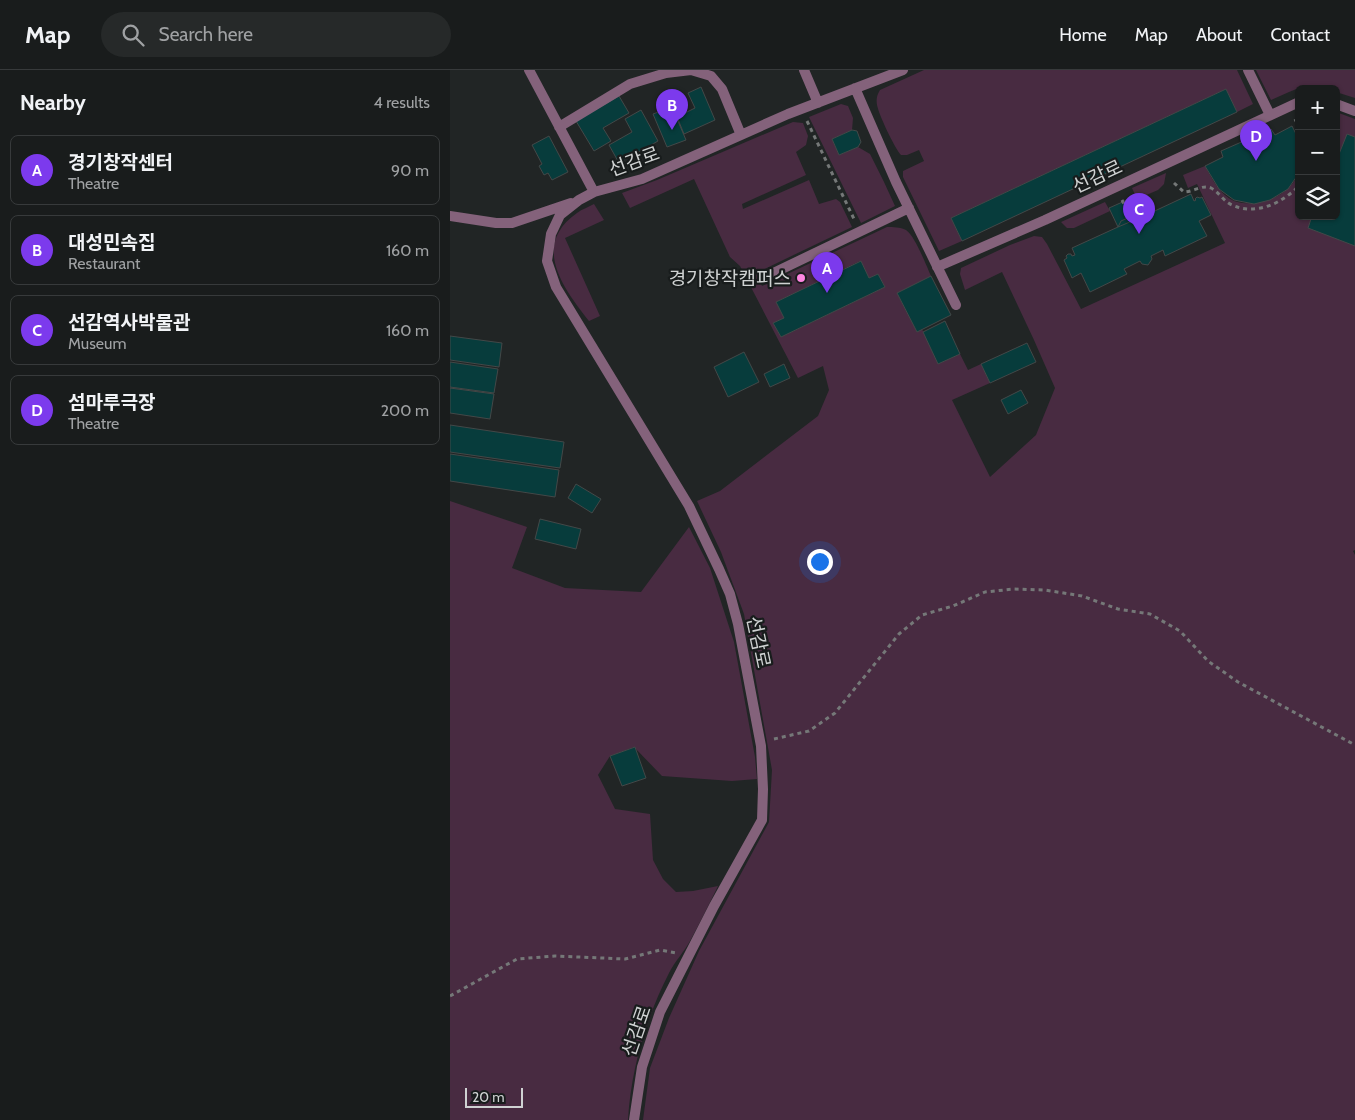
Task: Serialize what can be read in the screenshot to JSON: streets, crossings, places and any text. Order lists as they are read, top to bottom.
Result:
{
  "streets": {
    "lane": ["선감로"]
  },
  "places": ["경기창작캠퍼스"],
  "scale_bar": "20 m",
  "page": {
    "header": "Map",
    "search": "Search here",
    "nav": [
      "Home",
      "Map",
      "About",
      "Contact"
    ],
    "heading": ["Nearby", "4 results"],
    "map_buttons": ["+", "−"],
    "pins": [
      "B",
      "D",
      "C",
      "A"
    ],
    "list": [
      {
        "mark": "A",
        "name": "경기창작센터",
        "note": "Theatre",
        "value": "90 m"
      },
      {
        "mark": "B",
        "name": "대성민속집",
        "note": "Restaurant",
        "value": "160 m"
      },
      {
        "mark": "C",
        "name": "선감역사박물관",
        "note": "Museum",
        "value": "160 m"
      },
      {
        "mark": "D",
        "name": "섬마루극장",
        "note": "Theatre",
        "value": "200 m"
      }
    ],
    "scale": "20 m"
  }
}
